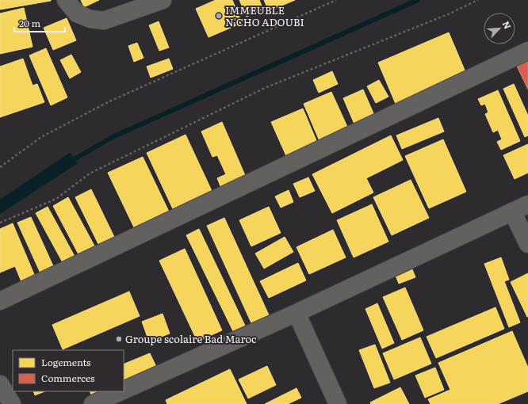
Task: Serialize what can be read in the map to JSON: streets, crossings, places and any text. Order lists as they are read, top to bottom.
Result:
{
  "places": ["IMMEUBLE N'CHO ADOUBI", "Groupe scolaire Bad Maroc"],
  "legend": ["Logements", "Commerces"],
  "scale_bar": "20 m",
  "north": "top right"
}
